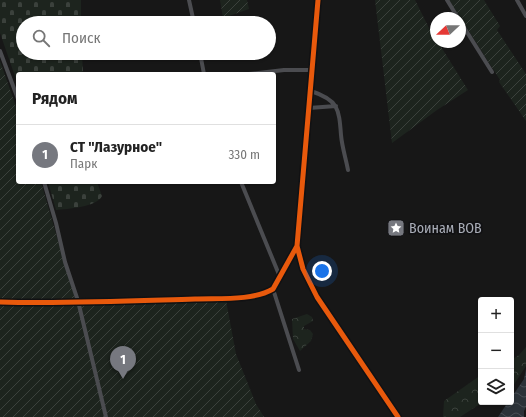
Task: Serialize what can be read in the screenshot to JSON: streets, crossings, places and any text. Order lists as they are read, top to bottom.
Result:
{
  "places": {
    "place": ["Воинам ВОВ"]
  },
  "north": "left",
  "page": {
    "search": "Поиск",
    "heading": "Рядом",
    "list": [
      {
        "mark": "1",
        "name": "СТ \"Лазурное\"",
        "note": "Парк",
        "value": "330 m"
      }
    ],
    "map_buttons": ["+", "−"],
    "pins": "1"
  }
}
